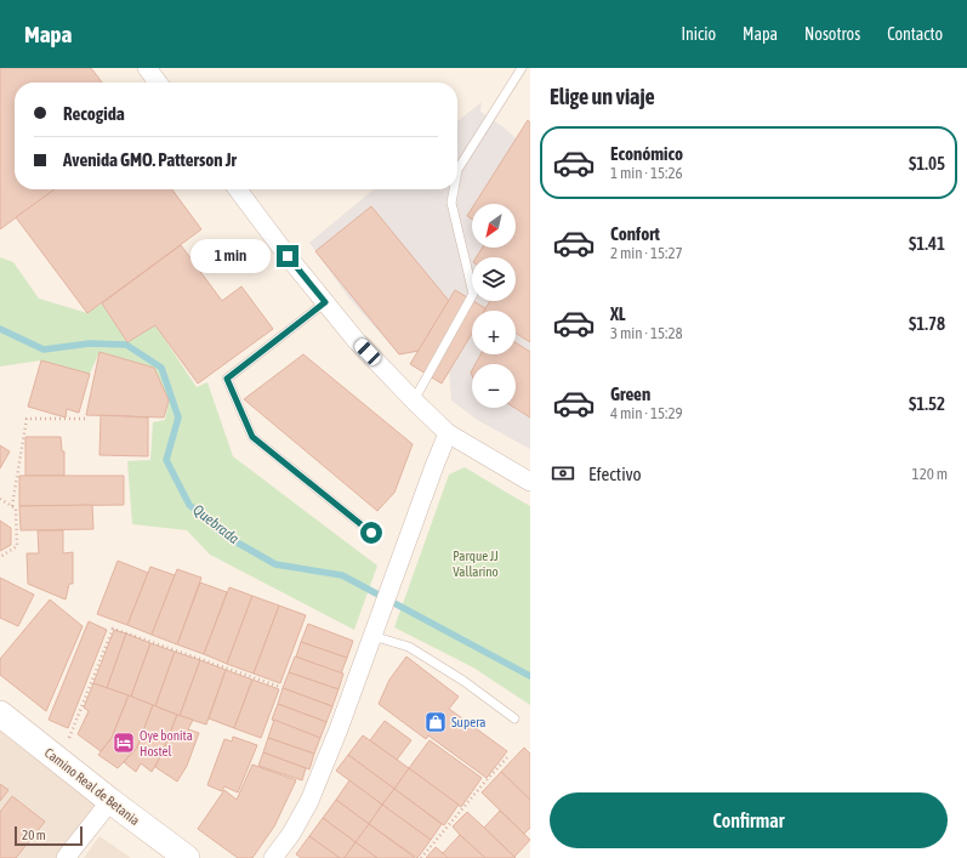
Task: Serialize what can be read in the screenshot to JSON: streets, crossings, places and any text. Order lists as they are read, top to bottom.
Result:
{
  "streets": {
    "street": ["Camino Real de Betania"]
  },
  "water": ["Quebrada"],
  "parks": ["Parque JJ Vallarino"],
  "places": {
    "shop": ["Supera"],
    "hotel": ["Oye bonita Hostel"]
  },
  "scale_bar": "20 m",
  "north": "bottom left",
  "page": {
    "header": "Mapa",
    "nav": [
      "Inicio",
      "Mapa",
      "Nosotros",
      "Contacto"
    ],
    "heading": "Elige un viaje",
    "banner": ["Recogida", "Avenida GMO. Patterson Jr"],
    "list": [
      {
        "name": "Económico",
        "note": "1 min · 15:26",
        "value": "$1.05"
      },
      {
        "name": "Confort",
        "note": "2 min · 15:27",
        "value": "$1.41"
      },
      {
        "name": "XL",
        "note": "3 min · 15:28",
        "value": "$1.78"
      },
      {
        "name": "Green",
        "note": "4 min · 15:29",
        "value": "$1.52"
      }
    ],
    "map_buttons": ["+", "−"],
    "bubble": "1 min",
    "pay": ["Efectivo", "120 m"],
    "buttons": "Confirmar",
    "scale": "20 m"
  }
}
